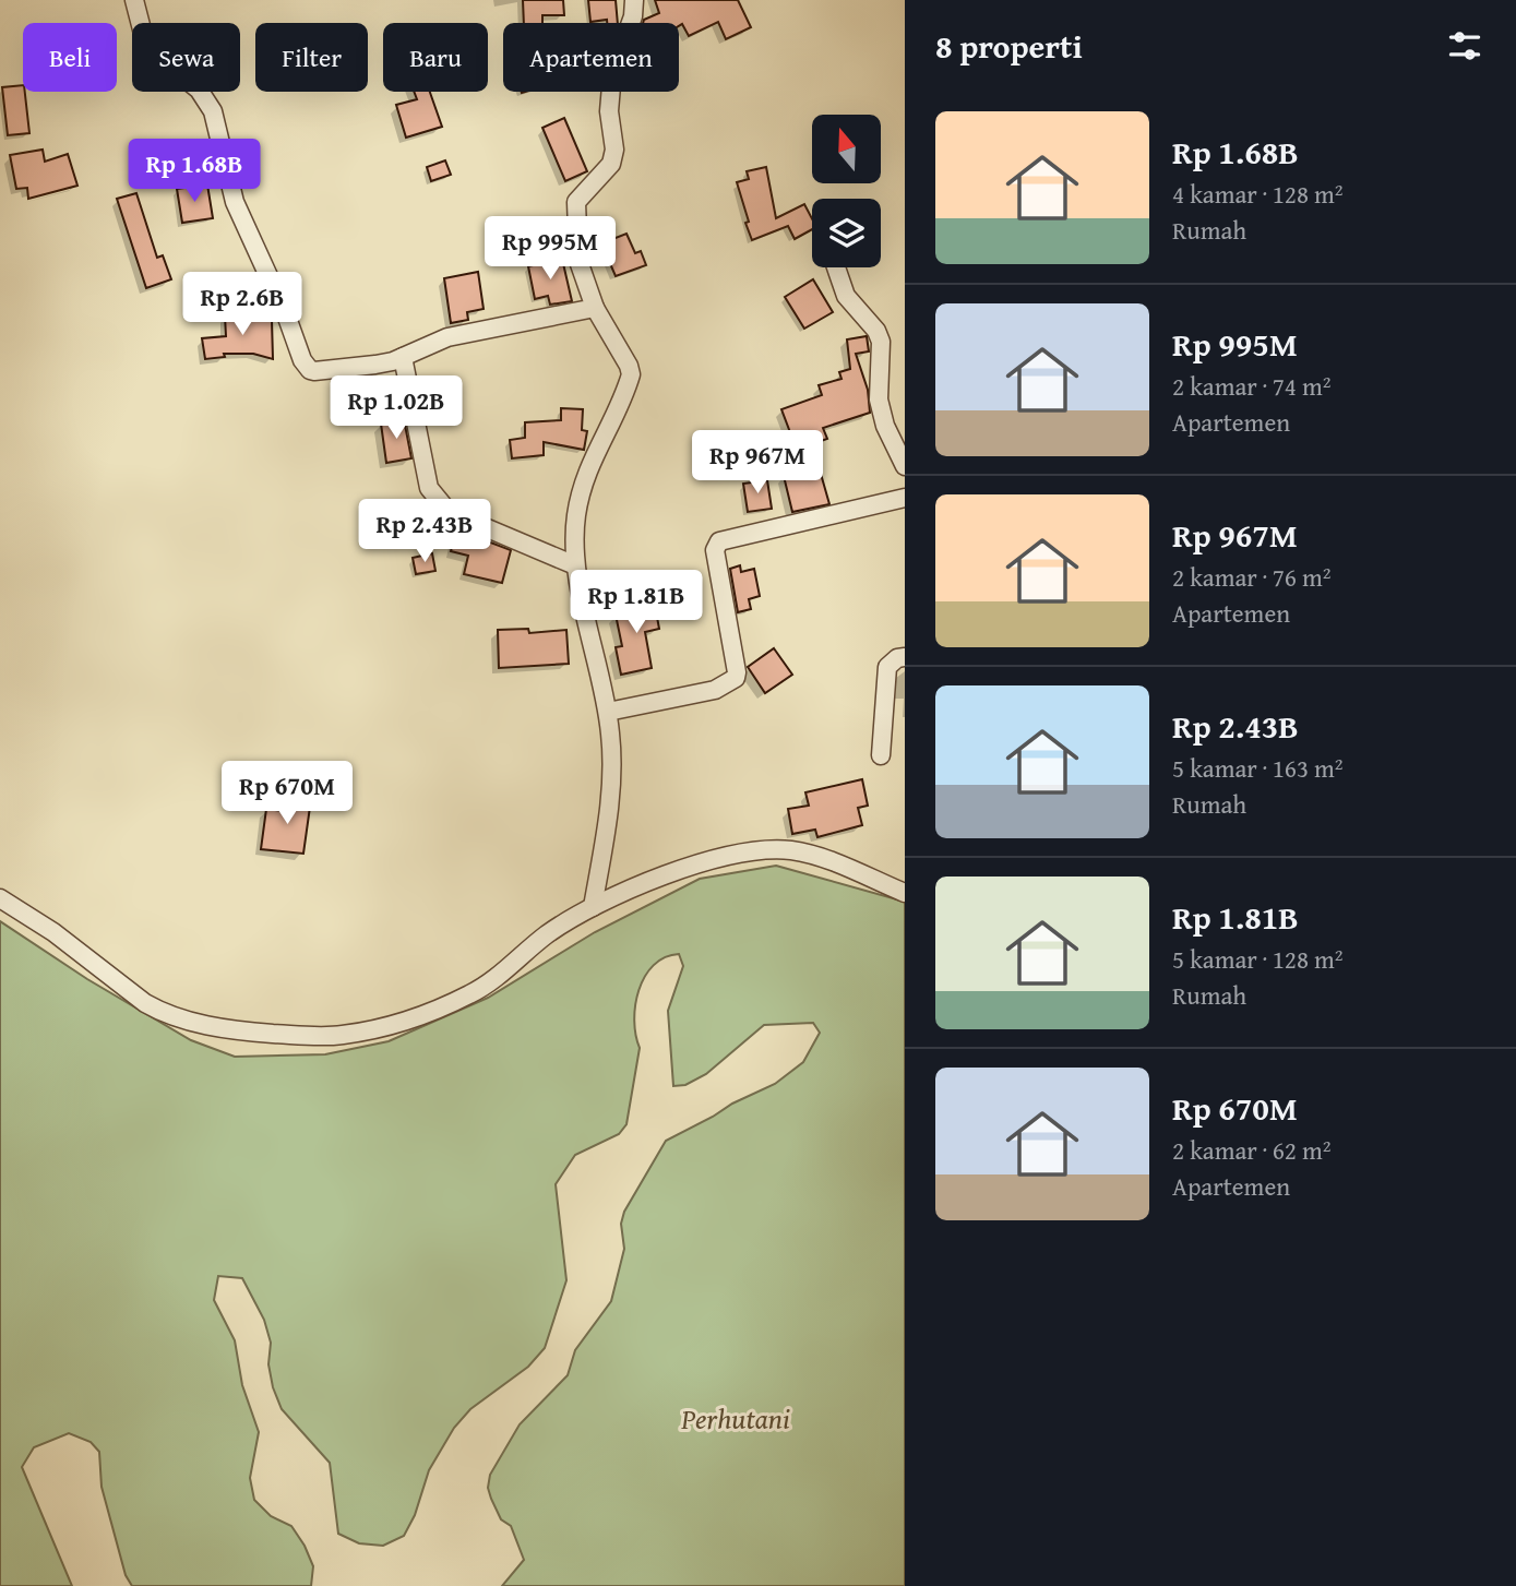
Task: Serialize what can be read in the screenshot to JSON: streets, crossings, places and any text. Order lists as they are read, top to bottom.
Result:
{
  "parks": ["Perhutani"],
  "north": "top",
  "page": {
    "heading": "8 properti",
    "chip": [
      "Beli",
      "Sewa",
      "Filter",
      "Baru",
      "Apartemen"
    ],
    "list": [
      {
        "name": "Rp 1.68B",
        "note": "4 kamar · 128 m² · Rumah"
      },
      {
        "name": "Rp 995M",
        "note": "2 kamar · 74 m² · Apartemen"
      },
      {
        "name": "Rp 967M",
        "note": "2 kamar · 76 m² · Apartemen"
      },
      {
        "name": "Rp 2.43B",
        "note": "5 kamar · 163 m² · Rumah"
      },
      {
        "name": "Rp 1.81B",
        "note": "5 kamar · 128 m² · Rumah"
      },
      {
        "name": "Rp 670M",
        "note": "2 kamar · 62 m² · Apartemen"
      }
    ],
    "price": [
      "Rp 1.68B",
      "Rp 995M",
      "Rp 2.6B",
      "Rp 1.02B",
      "Rp 967M",
      "Rp 2.43B",
      "Rp 1.81B",
      "Rp 670M"
    ]
  }
}
